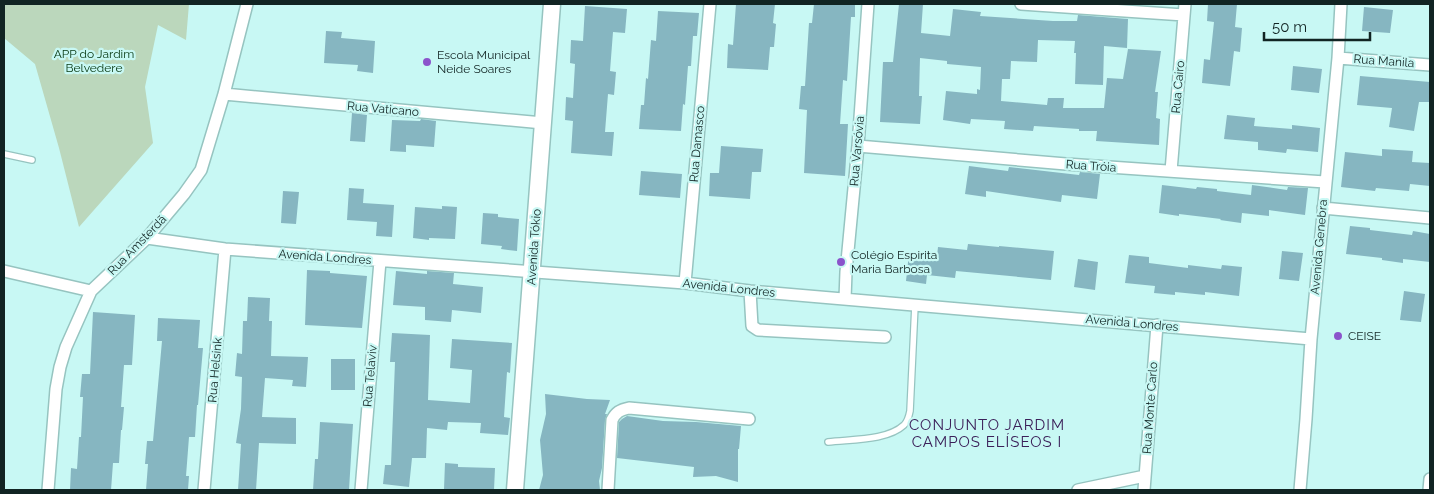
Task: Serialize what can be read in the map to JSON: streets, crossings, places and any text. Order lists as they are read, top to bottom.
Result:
{
  "streets": {
    "street": [
      "Rua Manila",
      "Rua Cairo",
      "Rua Vaticano",
      "Rua Damasco",
      "Rua Varsóvia",
      "Rua Tróia",
      "Rua Amsterdã",
      "Avenida Tókio",
      "Avenida Genebra",
      "Avenida Londres",
      "Rua Helsink",
      "Rua Telaviv",
      "Rua Monte Carlo"
    ]
  },
  "crossings": [
    ["Rua Manila", "Avenida Genebra"],
    ["Rua Cairo", "Rua Tróia"],
    ["Rua Vaticano", "Rua Amsterdã"],
    ["Rua Vaticano", "Avenida Tókio"],
    ["Rua Damasco", "Avenida Londres"],
    ["Rua Varsóvia", "Rua Tróia"],
    ["Rua Varsóvia", "Avenida Londres"],
    ["Rua Tróia", "Avenida Genebra"],
    ["Rua Amsterdã", "Avenida Londres"],
    ["Avenida Tókio", "Avenida Londres"],
    ["Avenida Genebra", "Avenida Londres"],
    ["Avenida Londres", "Rua Helsink"],
    ["Avenida Londres", "Rua Telaviv"],
    ["Avenida Londres", "Rua Monte Carlo"]
  ],
  "districts": ["CONJUNTO JARDIM CAMPOS ELÍSEOS I"],
  "parks": ["APP do Jardim Belvedere"],
  "places": ["Escola Municipal Neide Soares", "Colégio Espirita Maria Barbosa", "CEISE"],
  "scale_bar": "50 m"
}
